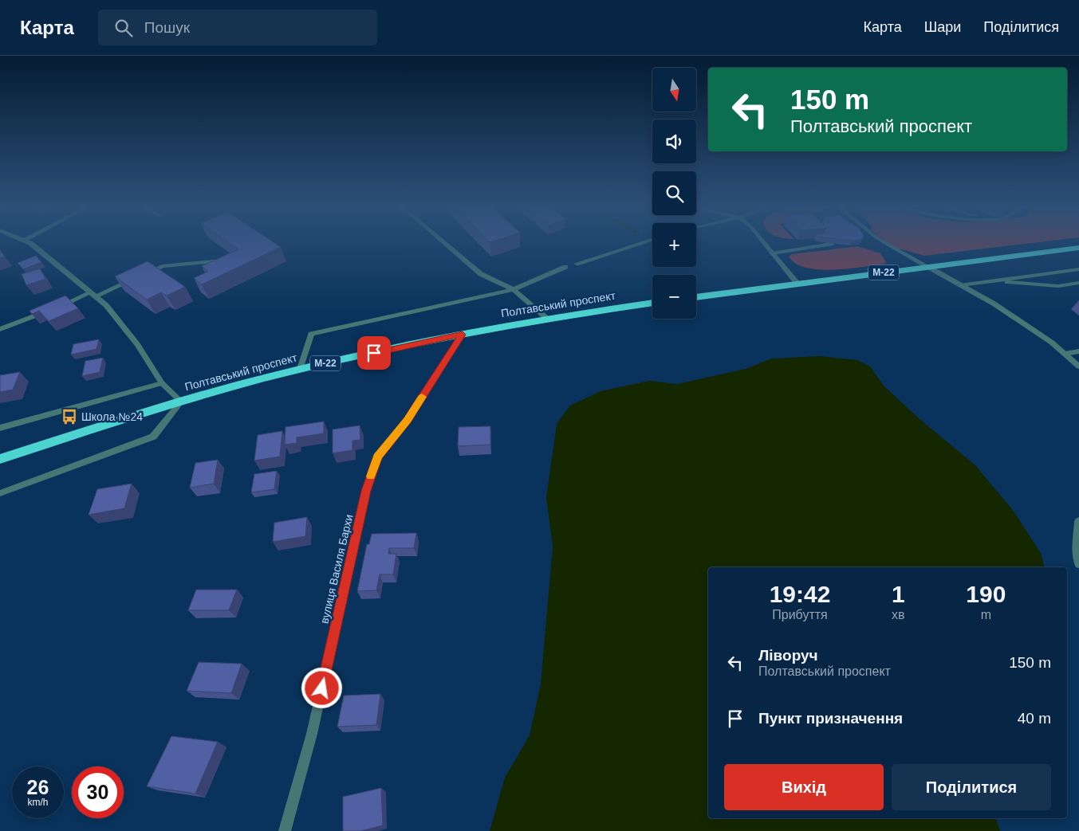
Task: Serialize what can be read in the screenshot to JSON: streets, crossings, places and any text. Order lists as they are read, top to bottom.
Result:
{
  "streets": {
    "highway": ["М-22", "Полтавський проспект"],
    "street": ["вулиця Василя Бархи"]
  },
  "crossings": [
    ["Полтавський проспект", "вулиця Василя Бархи"]
  ],
  "places": {
    "bus stop": ["Школа №24"]
  },
  "north": "bottom",
  "page": {
    "header": "Карта",
    "search": "Пошук",
    "nav": ["Карта", "Шари", "Поділитися"],
    "map_buttons": ["+", "−"],
    "turn": ["150 m", "Полтавський проспект"],
    "eta": [
      "19:42",
      "Прибуття",
      "1",
      "хв",
      "190",
      "m"
    ],
    "list": [
      {
        "name": "Ліворуч",
        "note": "Полтавський проспект",
        "value": "150 m"
      },
      {
        "name": "Пункт призначення",
        "value": "40 m"
      }
    ],
    "buttons": ["Вихід", "Поділитися"],
    "speed": "26 km/h",
    "limit": "30"
  }
}
